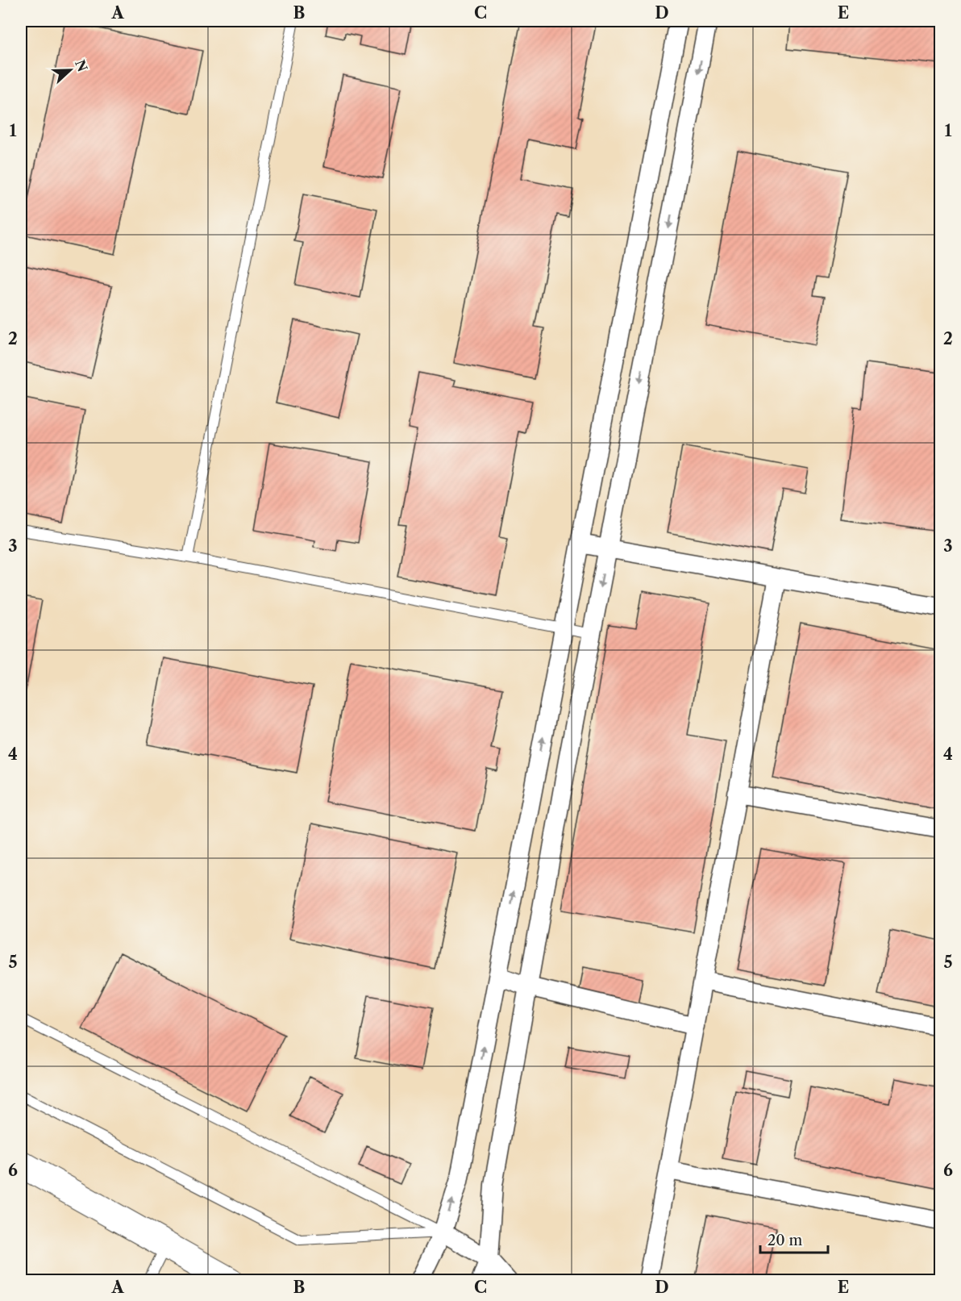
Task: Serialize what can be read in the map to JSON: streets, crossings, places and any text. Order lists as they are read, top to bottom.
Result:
{
  "scale_bar": "20 m",
  "north": "right",
  "grid": {
    "columns": [
      "A",
      "B",
      "C",
      "D",
      "E"
    ],
    "rows": [
      "1",
      "2",
      "3",
      "4",
      "5",
      "6"
    ]
  }
}
